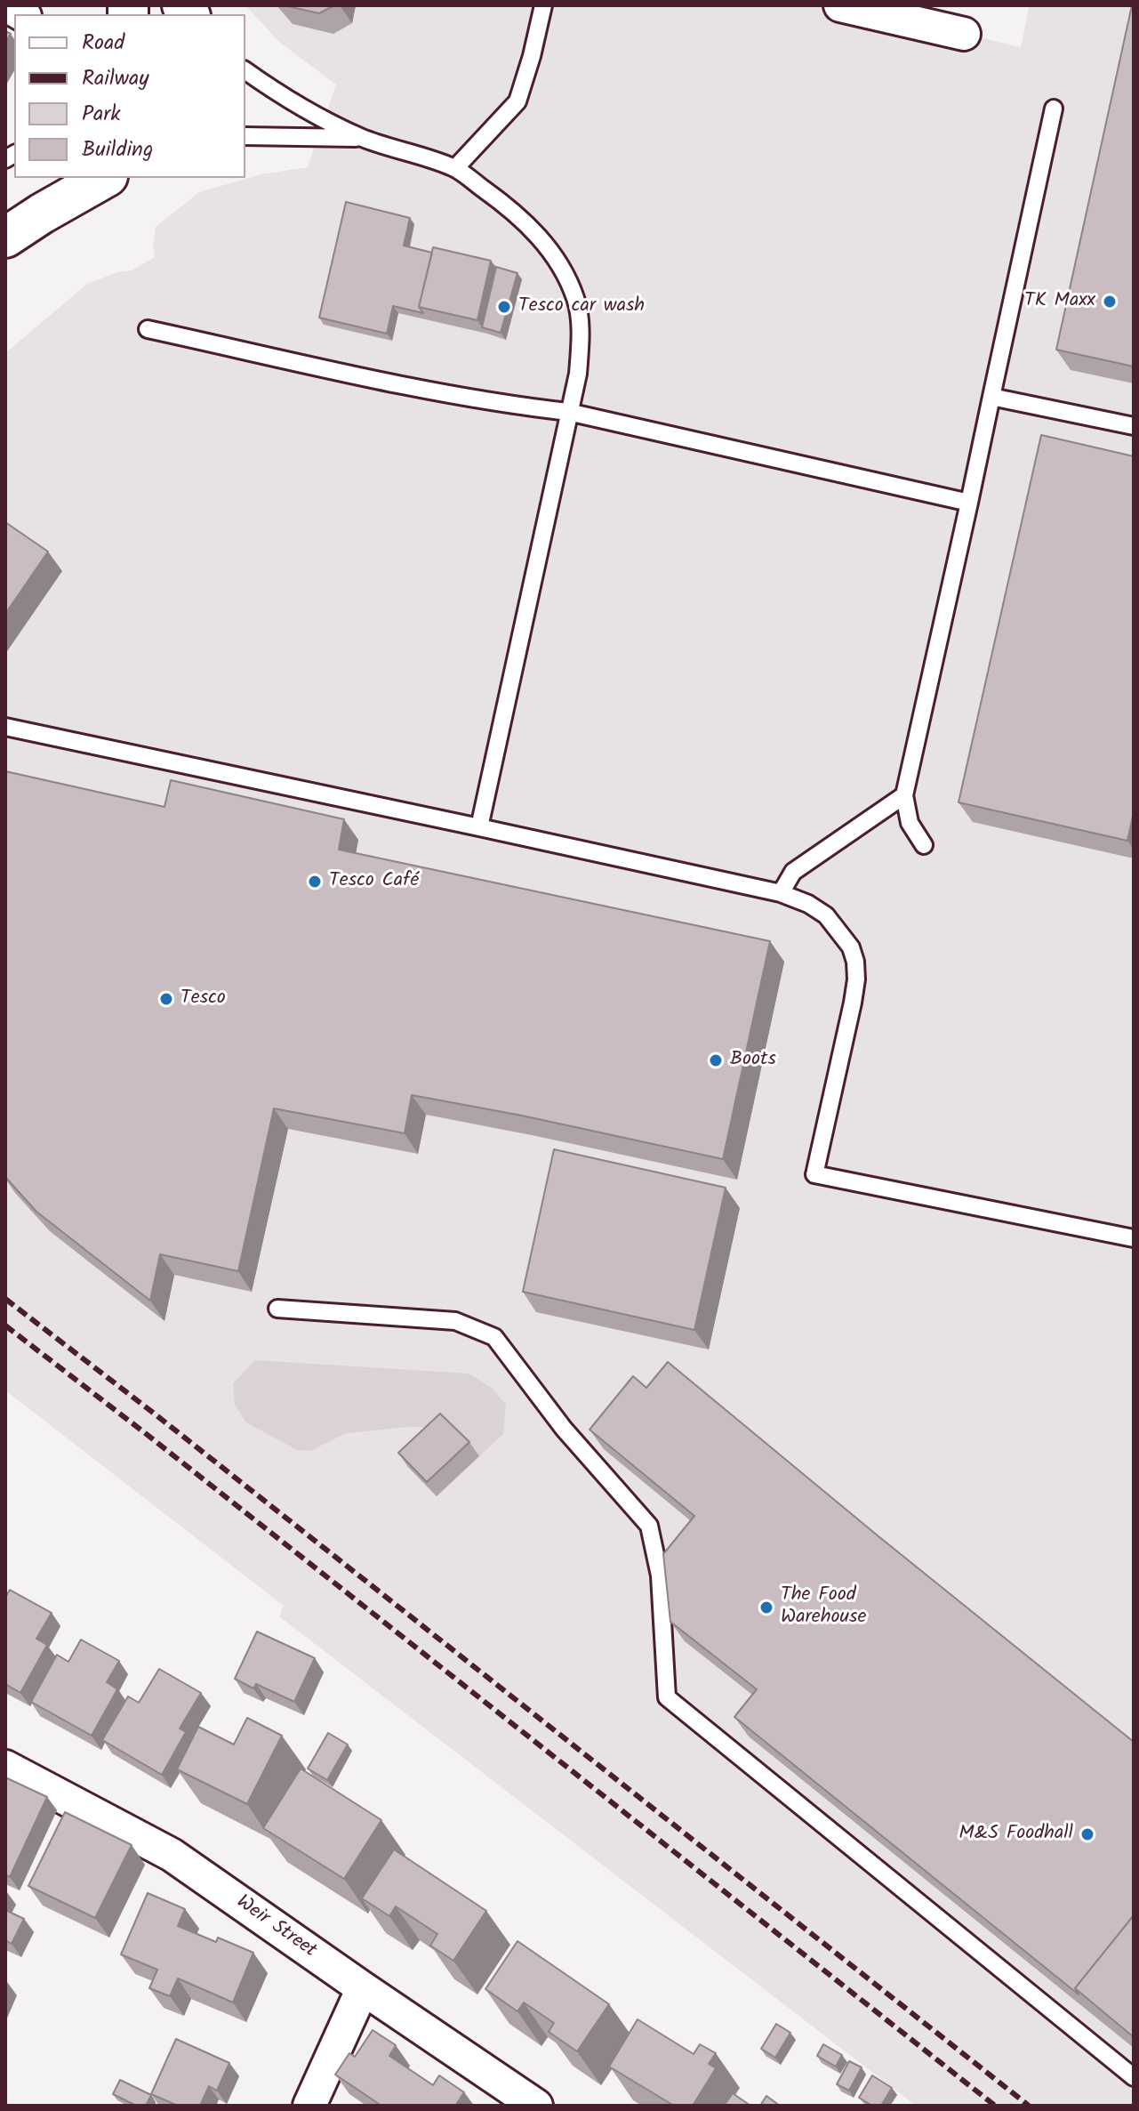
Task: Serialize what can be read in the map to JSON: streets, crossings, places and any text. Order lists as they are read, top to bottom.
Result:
{
  "streets": {
    "street": ["Weir Street"]
  },
  "places": [
    "TK Maxx",
    "Tesco car wash",
    "Tesco Café",
    "Tesco",
    "Boots",
    "The Food Warehouse",
    "M&S Foodhall"
  ],
  "legend": [
    "Road",
    "Railway",
    "Park",
    "Building"
  ]
}
